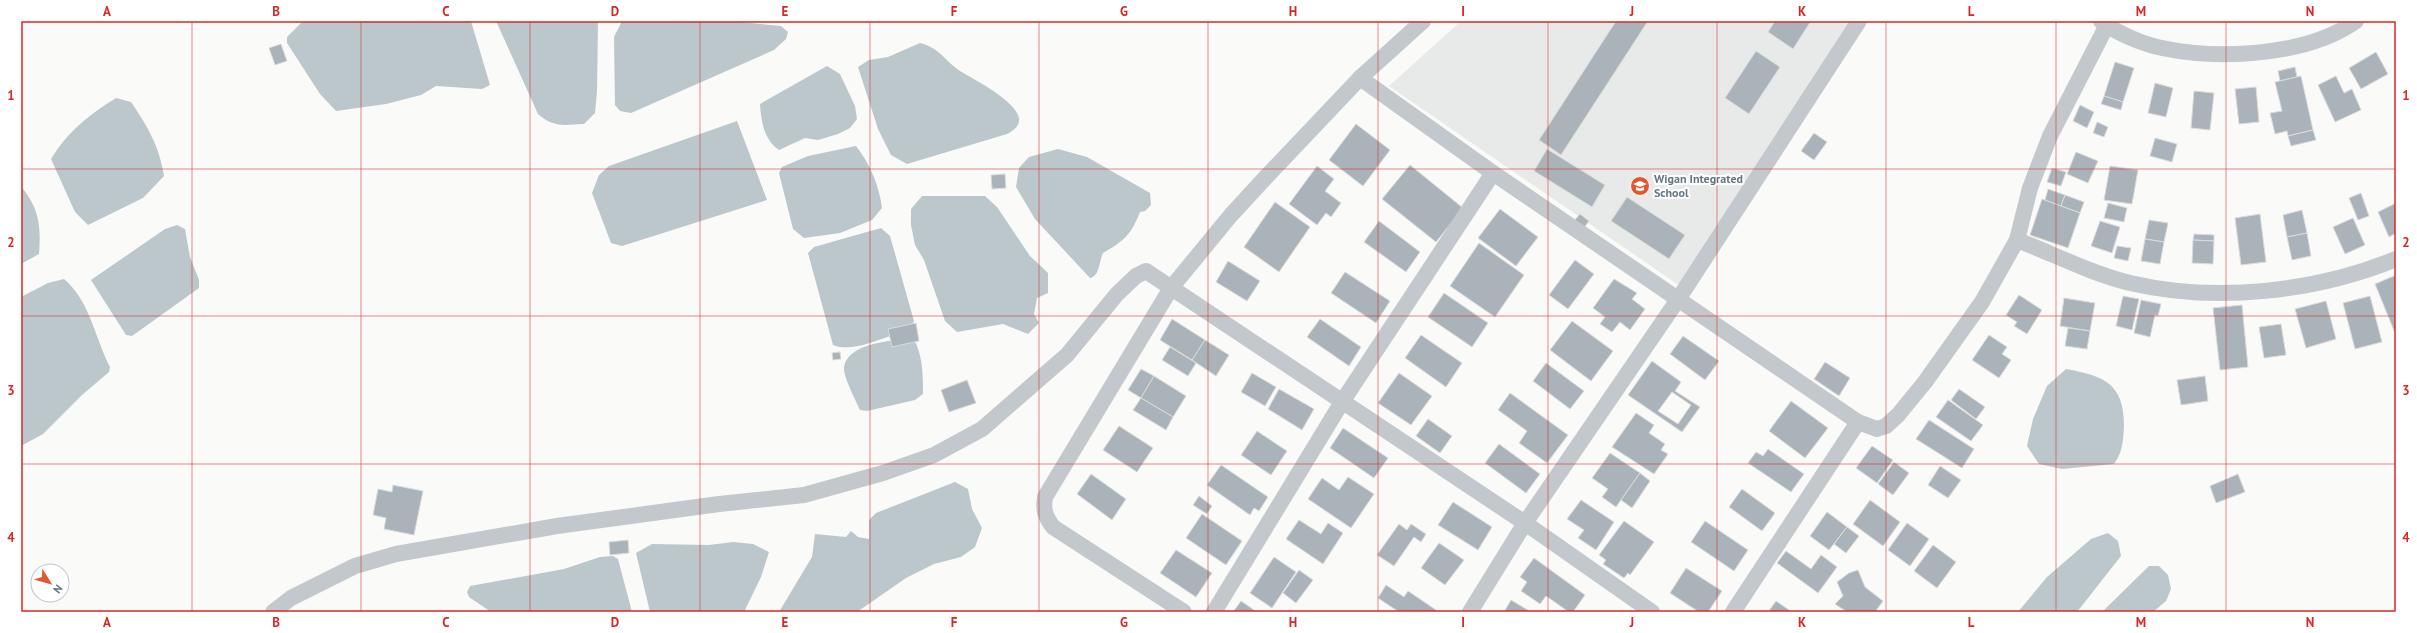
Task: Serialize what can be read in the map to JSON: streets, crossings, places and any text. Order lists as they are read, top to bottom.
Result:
{
  "places": {
    "school or university": ["Wigan Integrated School"]
  },
  "north": "bottom right",
  "grid": {
    "columns": [
      "A",
      "B",
      "C",
      "D",
      "E",
      "F",
      "G",
      "H",
      "I",
      "J",
      "K",
      "L",
      "M",
      "N"
    ],
    "rows": [
      "1",
      "2",
      "3",
      "4"
    ]
  }
}
